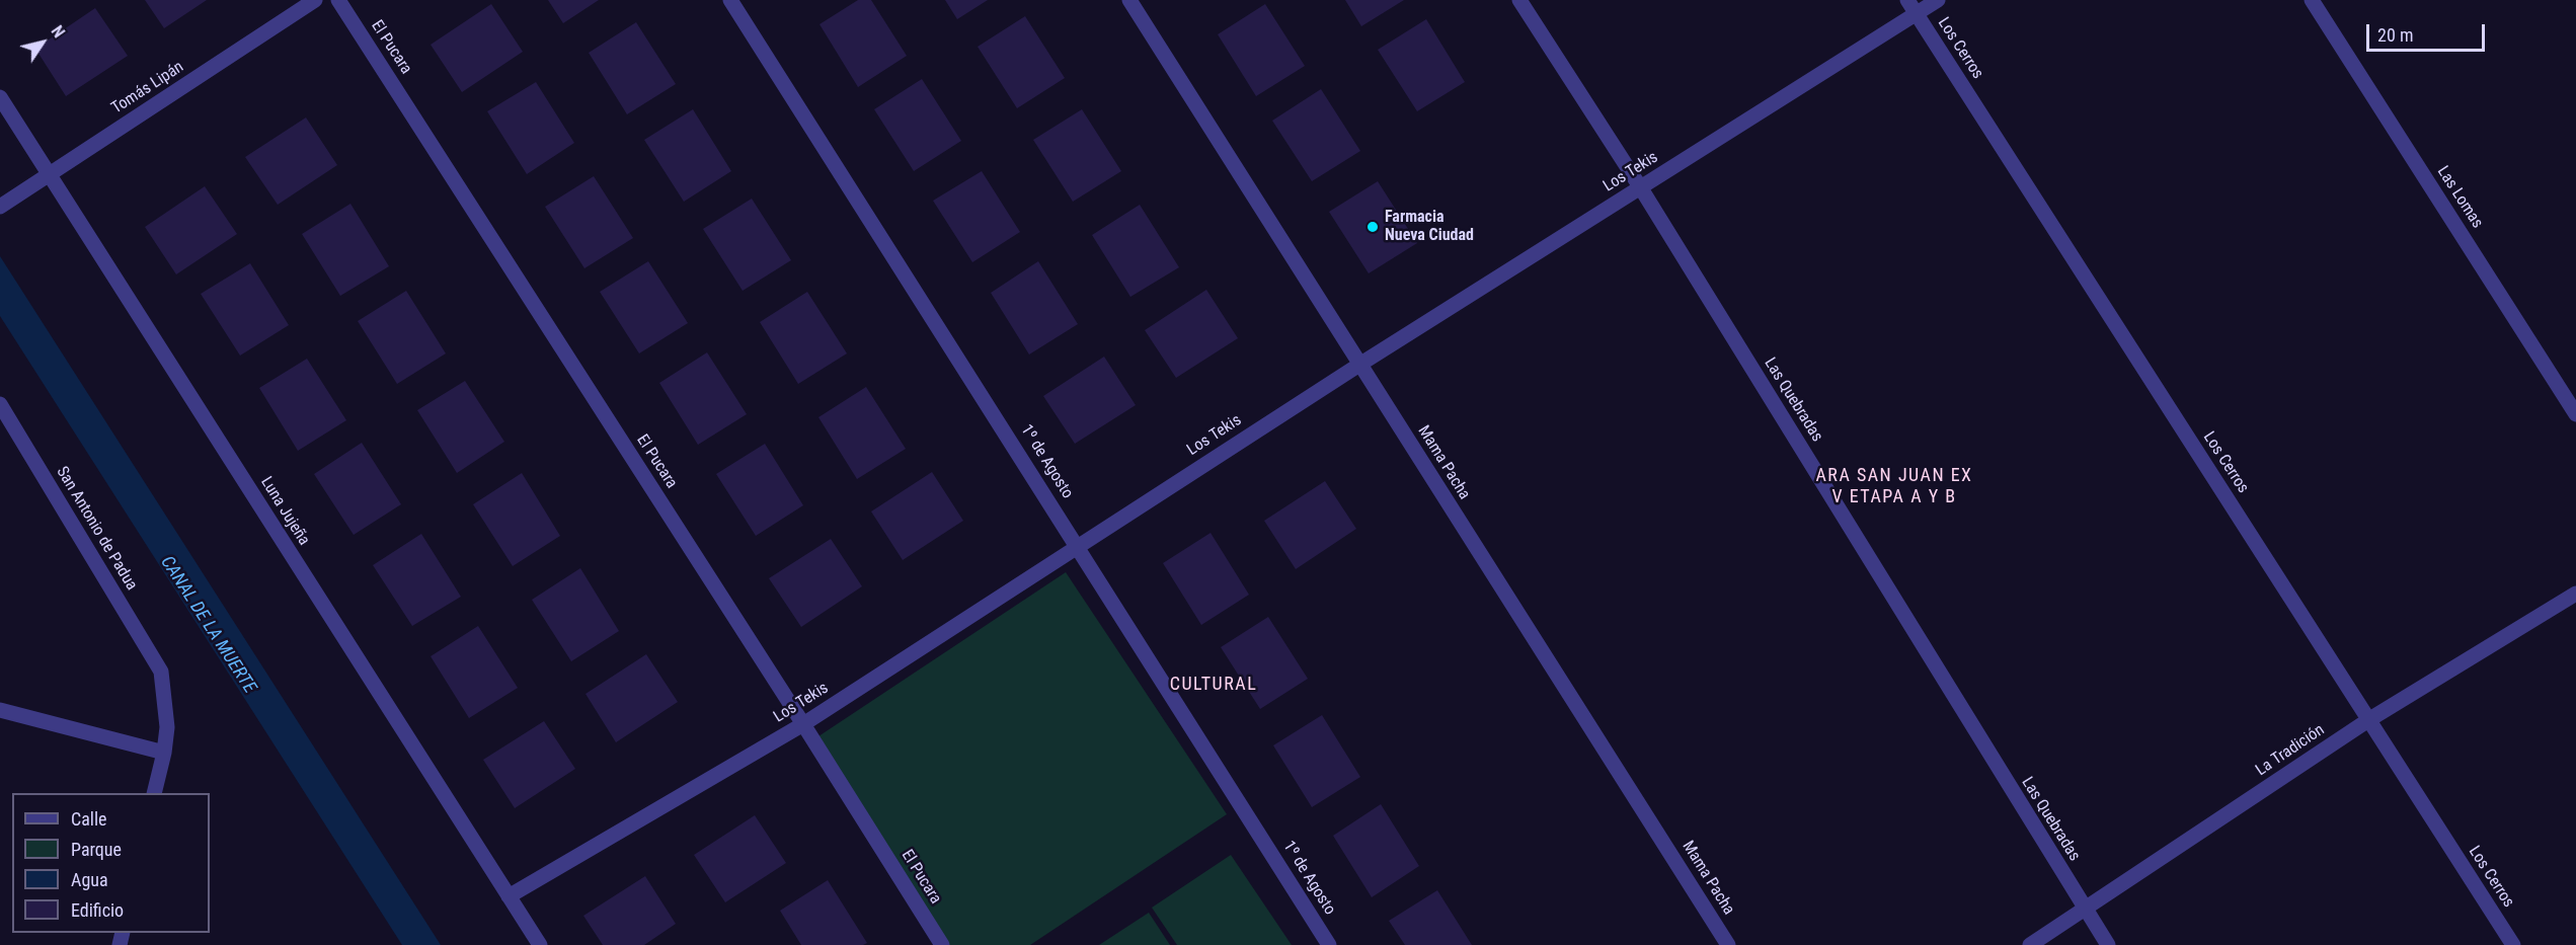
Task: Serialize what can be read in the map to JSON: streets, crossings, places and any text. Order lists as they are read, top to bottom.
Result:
{
  "streets": {
    "street": [
      "El Pucara",
      "Los Cerros",
      "Tomás Lipán",
      "Los Tekis",
      "Las Lomas",
      "Las Quebradas",
      "1º de Agosto",
      "Mama Pacha",
      "Luna Jujeña",
      "San Antonio de Padua",
      "La Tradición"
    ]
  },
  "crossings": [
    ["El Pucara", "Los Tekis"],
    ["Los Cerros", "Los Tekis"],
    ["Los Cerros", "La Tradición"],
    ["Tomás Lipán", "Luna Jujeña"],
    ["Los Tekis", "Las Quebradas"],
    ["Los Tekis", "1º de Agosto"],
    ["Los Tekis", "Mama Pacha"],
    ["Los Tekis", "Luna Jujeña"],
    ["Las Quebradas", "La Tradición"]
  ],
  "districts": ["ARA SAN JUAN EX V ETAPA A Y B", "CULTURAL"],
  "water": ["CANAL DE LA MUERTE"],
  "places": ["Farmacia Nueva Ciudad"],
  "legend": [
    "Calle",
    "Parque",
    "Agua",
    "Edificio"
  ],
  "scale_bar": "20 m",
  "north": "top right"
}
